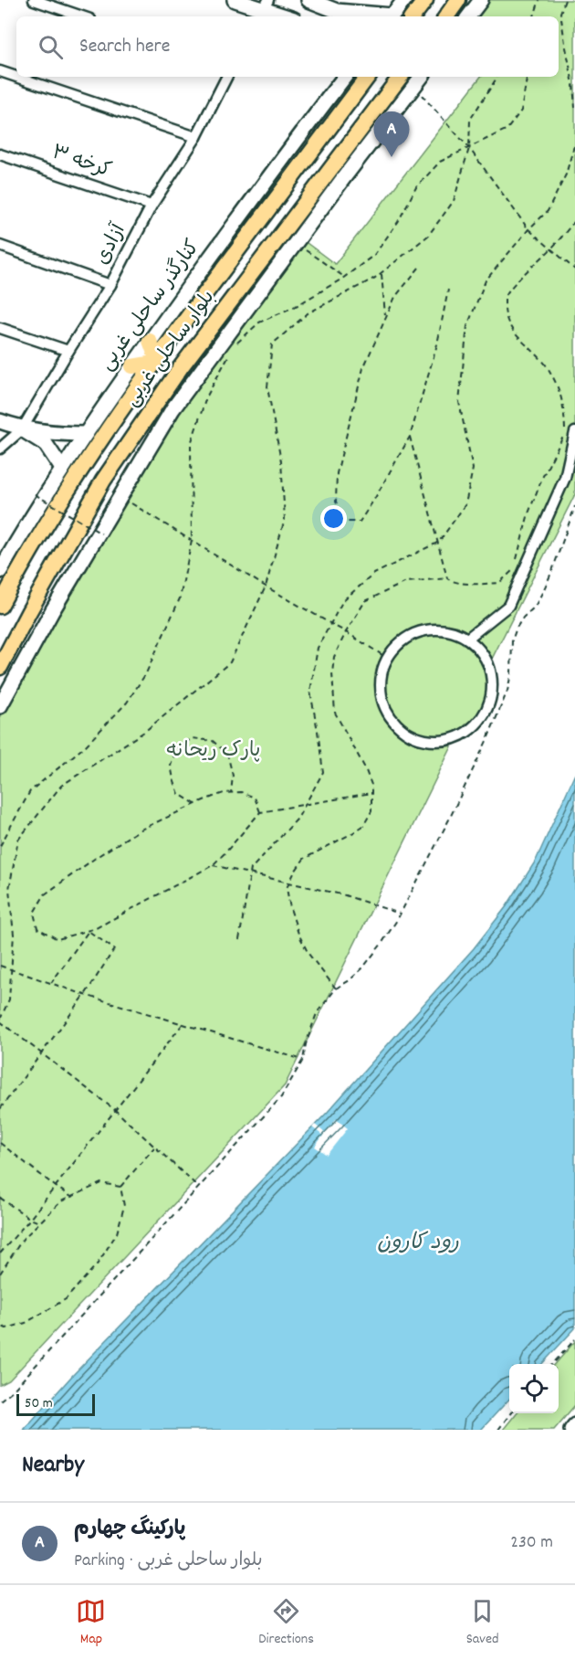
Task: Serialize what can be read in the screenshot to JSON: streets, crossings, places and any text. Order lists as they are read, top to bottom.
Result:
{
  "streets": {
    "main road": ["بلوار ساحلی غربی"],
    "street": ["کرخه ۳", "آزادی", "کنارگذر ساحلی غربی"]
  },
  "crossings": [
    ["کرخه ۳", "آزادی"]
  ],
  "water": ["رود کارون"],
  "parks": ["پارک ریحانه"],
  "scale_bar": "50 m",
  "page": {
    "search": "Search here",
    "pins": "A",
    "scale": "50 m",
    "heading": "Nearby",
    "list": [
      {
        "mark": "A",
        "name": "پارکینگ چهارم",
        "note": "Parking · بلوار ساحلی غربی",
        "value": "230 m"
      }
    ],
    "nav": ["Map", "Directions", "Saved"]
  }
}
